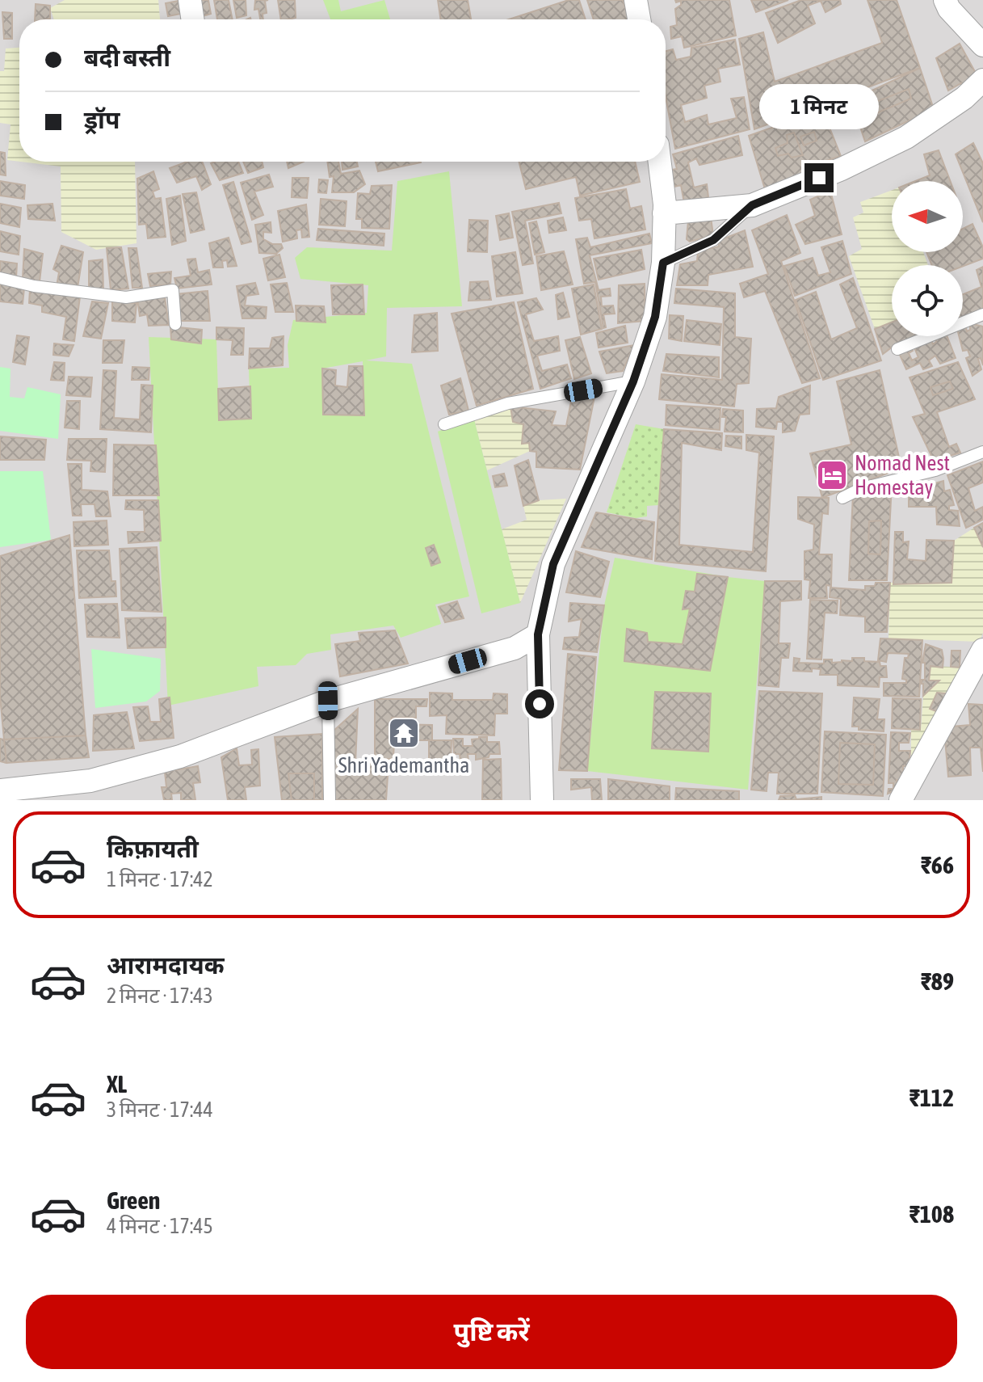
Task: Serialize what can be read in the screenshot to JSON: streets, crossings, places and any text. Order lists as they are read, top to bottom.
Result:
{
  "places": {
    "hotel": ["Nomad Nest Homestay"],
    "temple": ["Shri Yademantha"]
  },
  "north": "left",
  "page": {
    "banner": ["बदी बस्ती", "ड्रॉप"],
    "bubble": "1 मिनट",
    "list": [
      {
        "name": "किफ़ायती",
        "note": "1 मिनट · 17:42",
        "value": "₹66"
      },
      {
        "name": "आरामदायक",
        "note": "2 मिनट · 17:43",
        "value": "₹89"
      },
      {
        "name": "XL",
        "note": "3 मिनट · 17:44",
        "value": "₹112"
      },
      {
        "name": "Green",
        "note": "4 मिनट · 17:45",
        "value": "₹108"
      }
    ],
    "buttons": "पुष्टि करें"
  }
}
